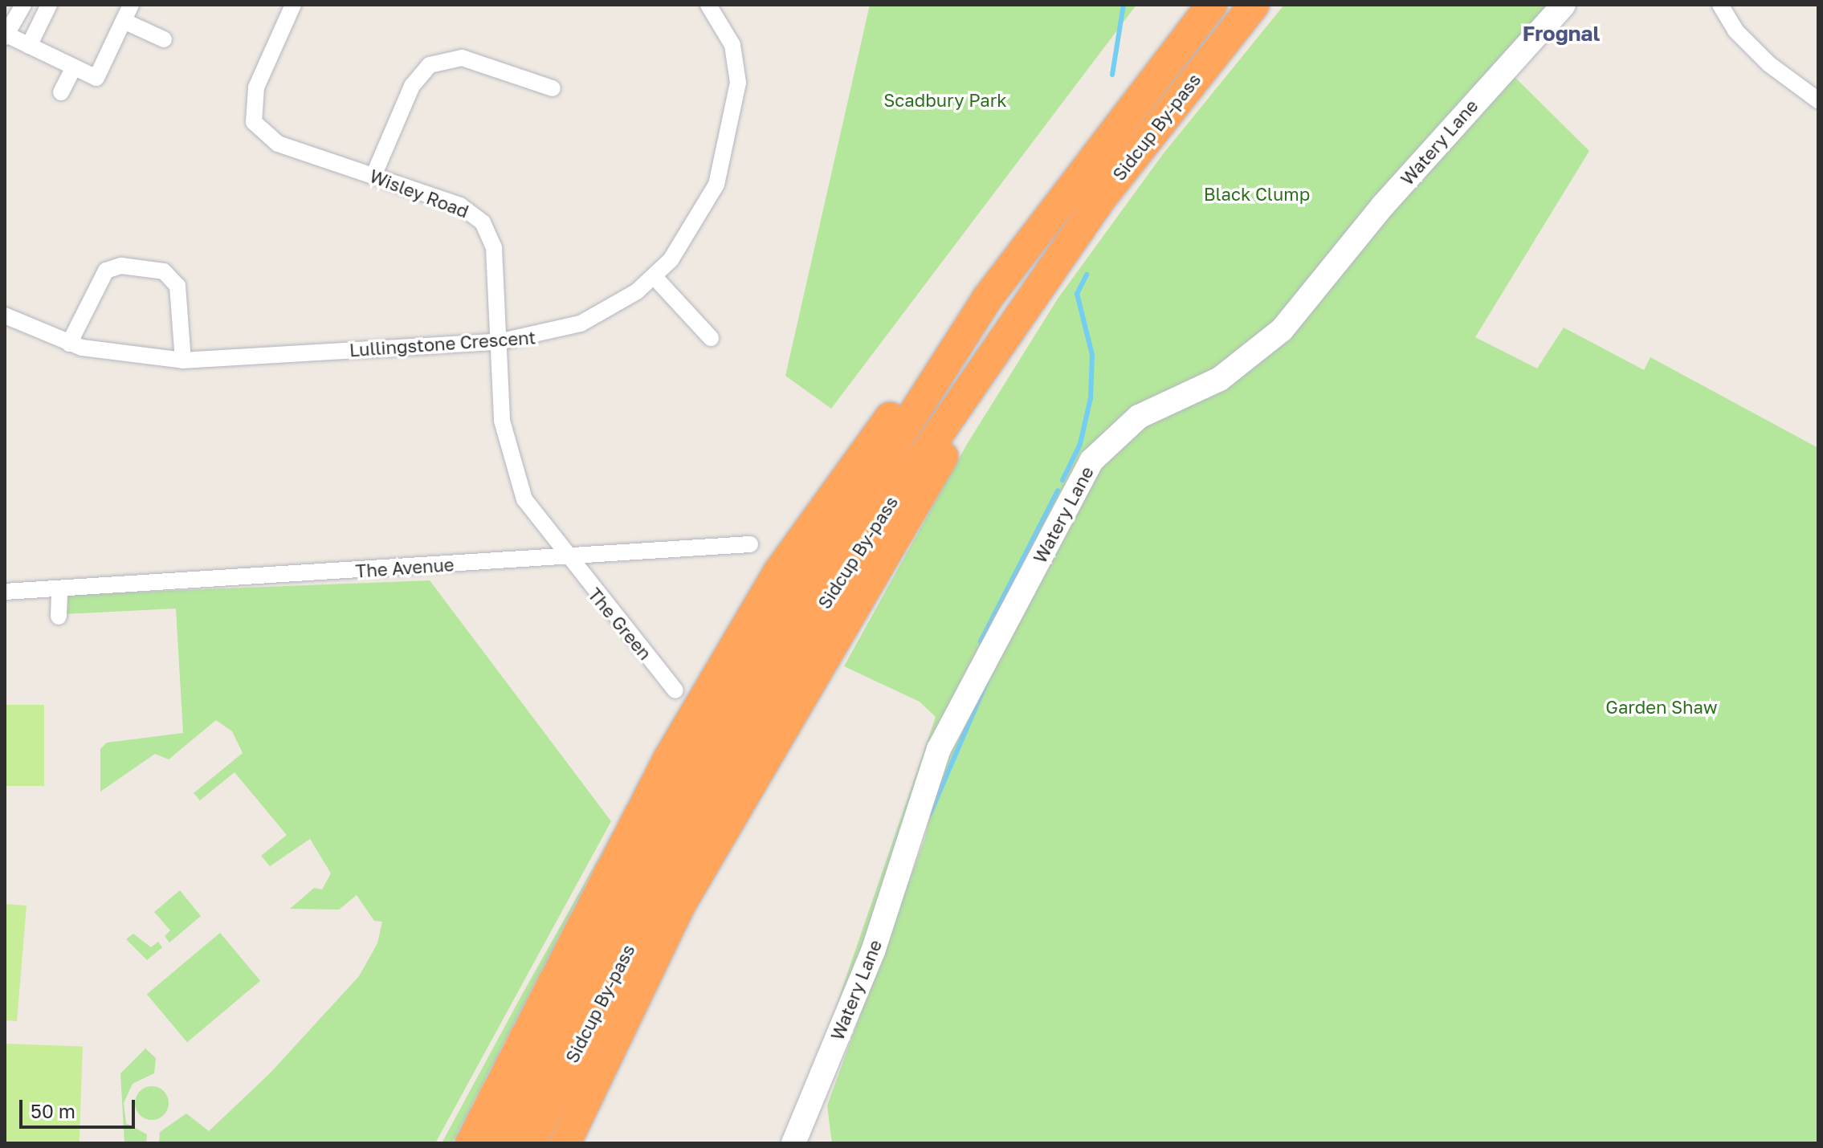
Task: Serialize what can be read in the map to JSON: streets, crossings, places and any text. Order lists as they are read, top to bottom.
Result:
{
  "streets": {
    "highway": ["Sidcup By-pass"],
    "street": [
      "Watery Lane",
      "Wisley Road",
      "Lullingstone Crescent",
      "The Avenue",
      "The Green"
    ]
  },
  "crossings": [
    ["Wisley Road", "Lullingstone Crescent"],
    ["Wisley Road", "The Avenue"],
    ["Wisley Road", "The Green"],
    ["The Avenue", "The Green"]
  ],
  "districts": ["Frognal"],
  "parks": ["Scadbury Park", "Black Clump", "Garden Shaw"],
  "scale_bar": "50 m"
}
